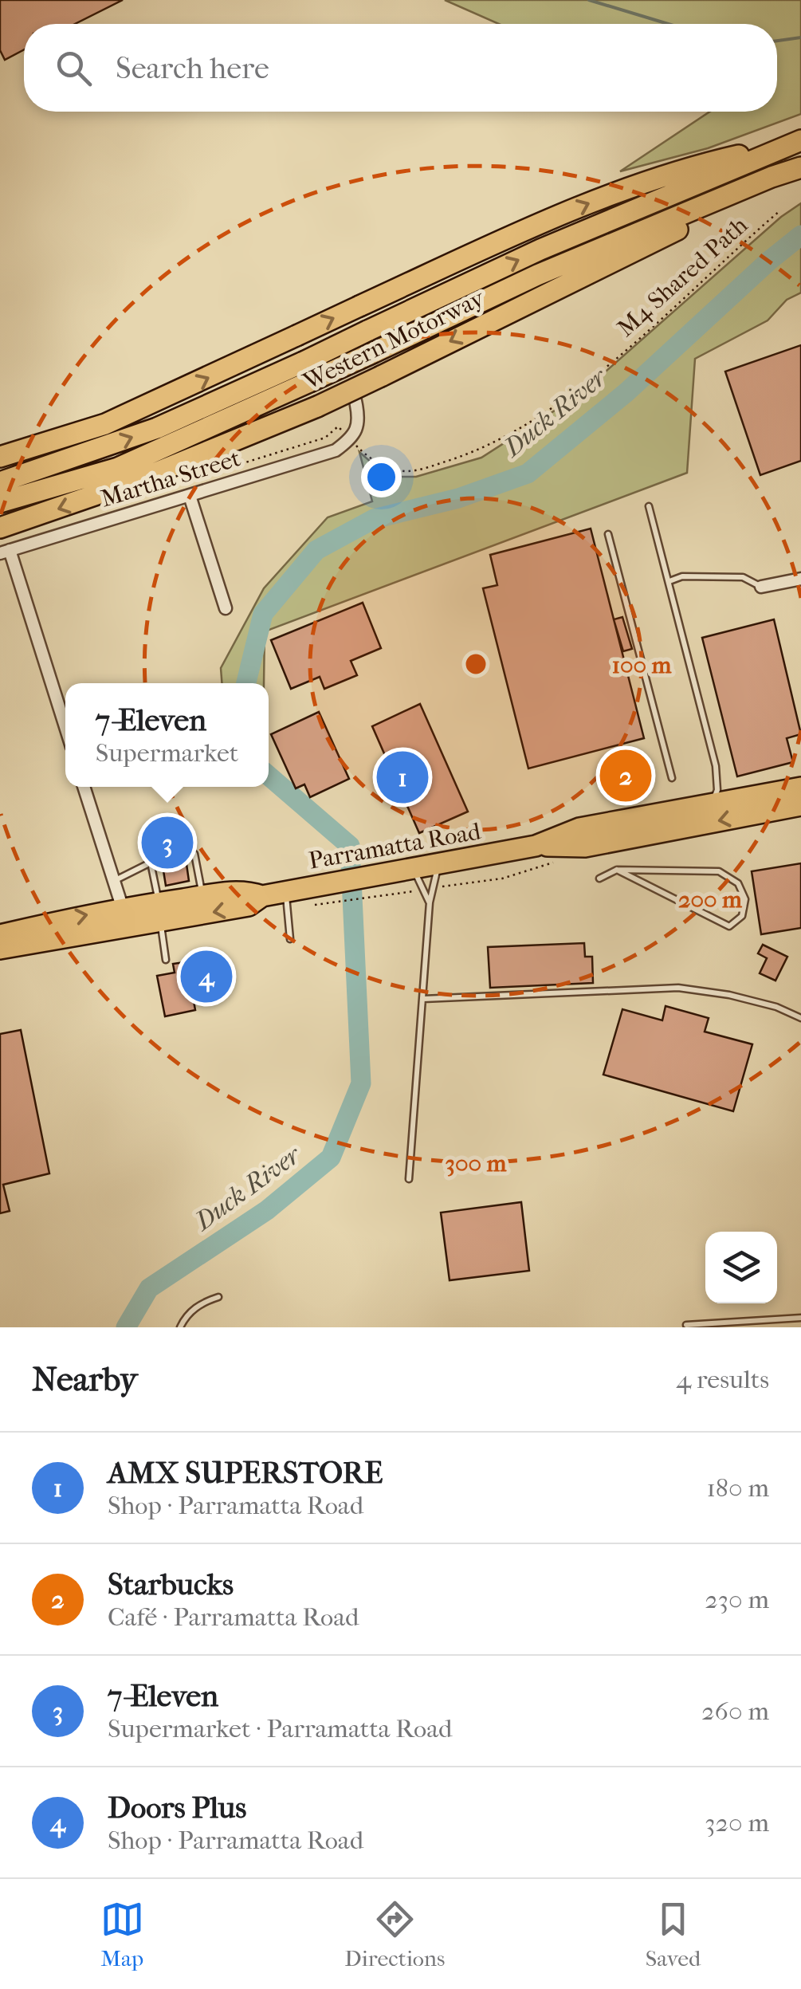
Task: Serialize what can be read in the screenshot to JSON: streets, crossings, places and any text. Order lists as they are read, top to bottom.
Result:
{
  "streets": {
    "highway": ["Western Motorway", "Parramatta Road"],
    "street": ["Martha Street"],
    "path": ["M4 Shared Path"]
  },
  "crossings": [
    ["M4 Shared Path", "Martha Street"]
  ],
  "water": ["Duck River"],
  "page": {
    "search": "Search here",
    "popup": ["7-Eleven", "Supermarket"],
    "pins": [
      "2",
      "1",
      "3",
      "4"
    ],
    "heading": ["Nearby", "4 results"],
    "list": [
      {
        "mark": "1",
        "name": "AMX SUPERSTORE",
        "note": "Shop · Parramatta Road",
        "value": "180 m"
      },
      {
        "mark": "2",
        "name": "Starbucks",
        "note": "Café · Parramatta Road",
        "value": "230 m"
      },
      {
        "mark": "3",
        "name": "7-Eleven",
        "note": "Supermarket · Parramatta Road",
        "value": "260 m"
      },
      {
        "mark": "4",
        "name": "Doors Plus",
        "note": "Shop · Parramatta Road",
        "value": "320 m"
      }
    ],
    "nav": ["Map", "Directions", "Saved"]
  },
  "rings": ["100 m", "200 m", "300 m"]
}
